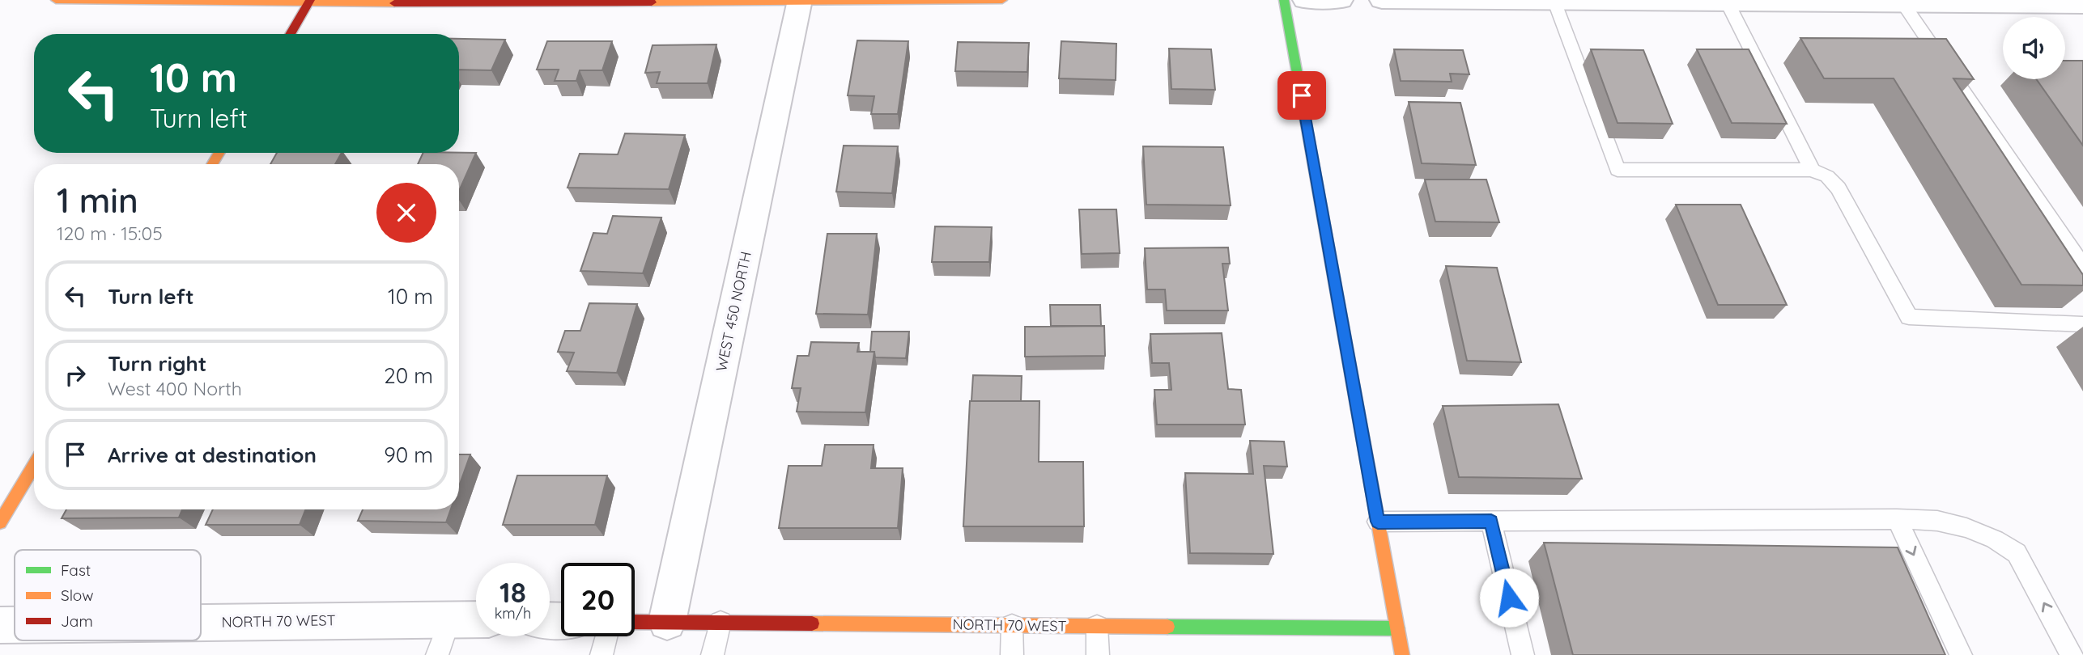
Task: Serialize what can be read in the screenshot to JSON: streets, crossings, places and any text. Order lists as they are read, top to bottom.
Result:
{
  "streets": {
    "street": ["WEST 450 NORTH", "NORTH 70 WEST"]
  },
  "crossings": [
    ["WEST 450 NORTH", "NORTH 70 WEST"]
  ],
  "legend": ["Fast", "Slow", "Jam"],
  "page": {
    "turn": ["10 m", "Turn left"],
    "heading": ["1 min", "120 m · 15:05"],
    "list": [
      {
        "name": "Turn left",
        "value": "10 m"
      },
      {
        "name": "Turn right",
        "note": "West 400 North",
        "value": "20 m"
      },
      {
        "name": "Arrive at destination",
        "value": "90 m"
      }
    ],
    "speed": "18 km/h",
    "limit": "20"
  }
}
